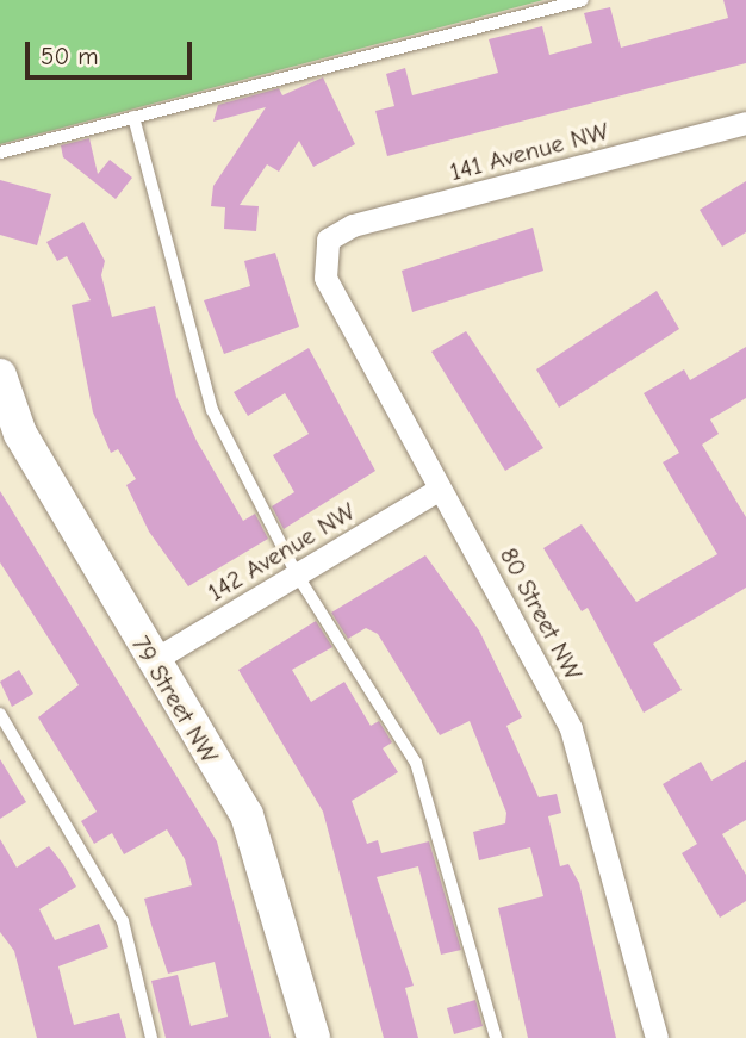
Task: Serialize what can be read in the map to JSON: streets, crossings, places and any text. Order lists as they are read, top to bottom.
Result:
{
  "streets": {
    "street": [
      "141 Avenue NW",
      "142 Avenue NW",
      "80 Street NW",
      "79 Street NW"
    ]
  },
  "crossings": [
    ["141 Avenue NW", "80 Street NW"],
    ["142 Avenue NW", "80 Street NW"],
    ["142 Avenue NW", "79 Street NW"]
  ],
  "scale_bar": "50 m"
}
